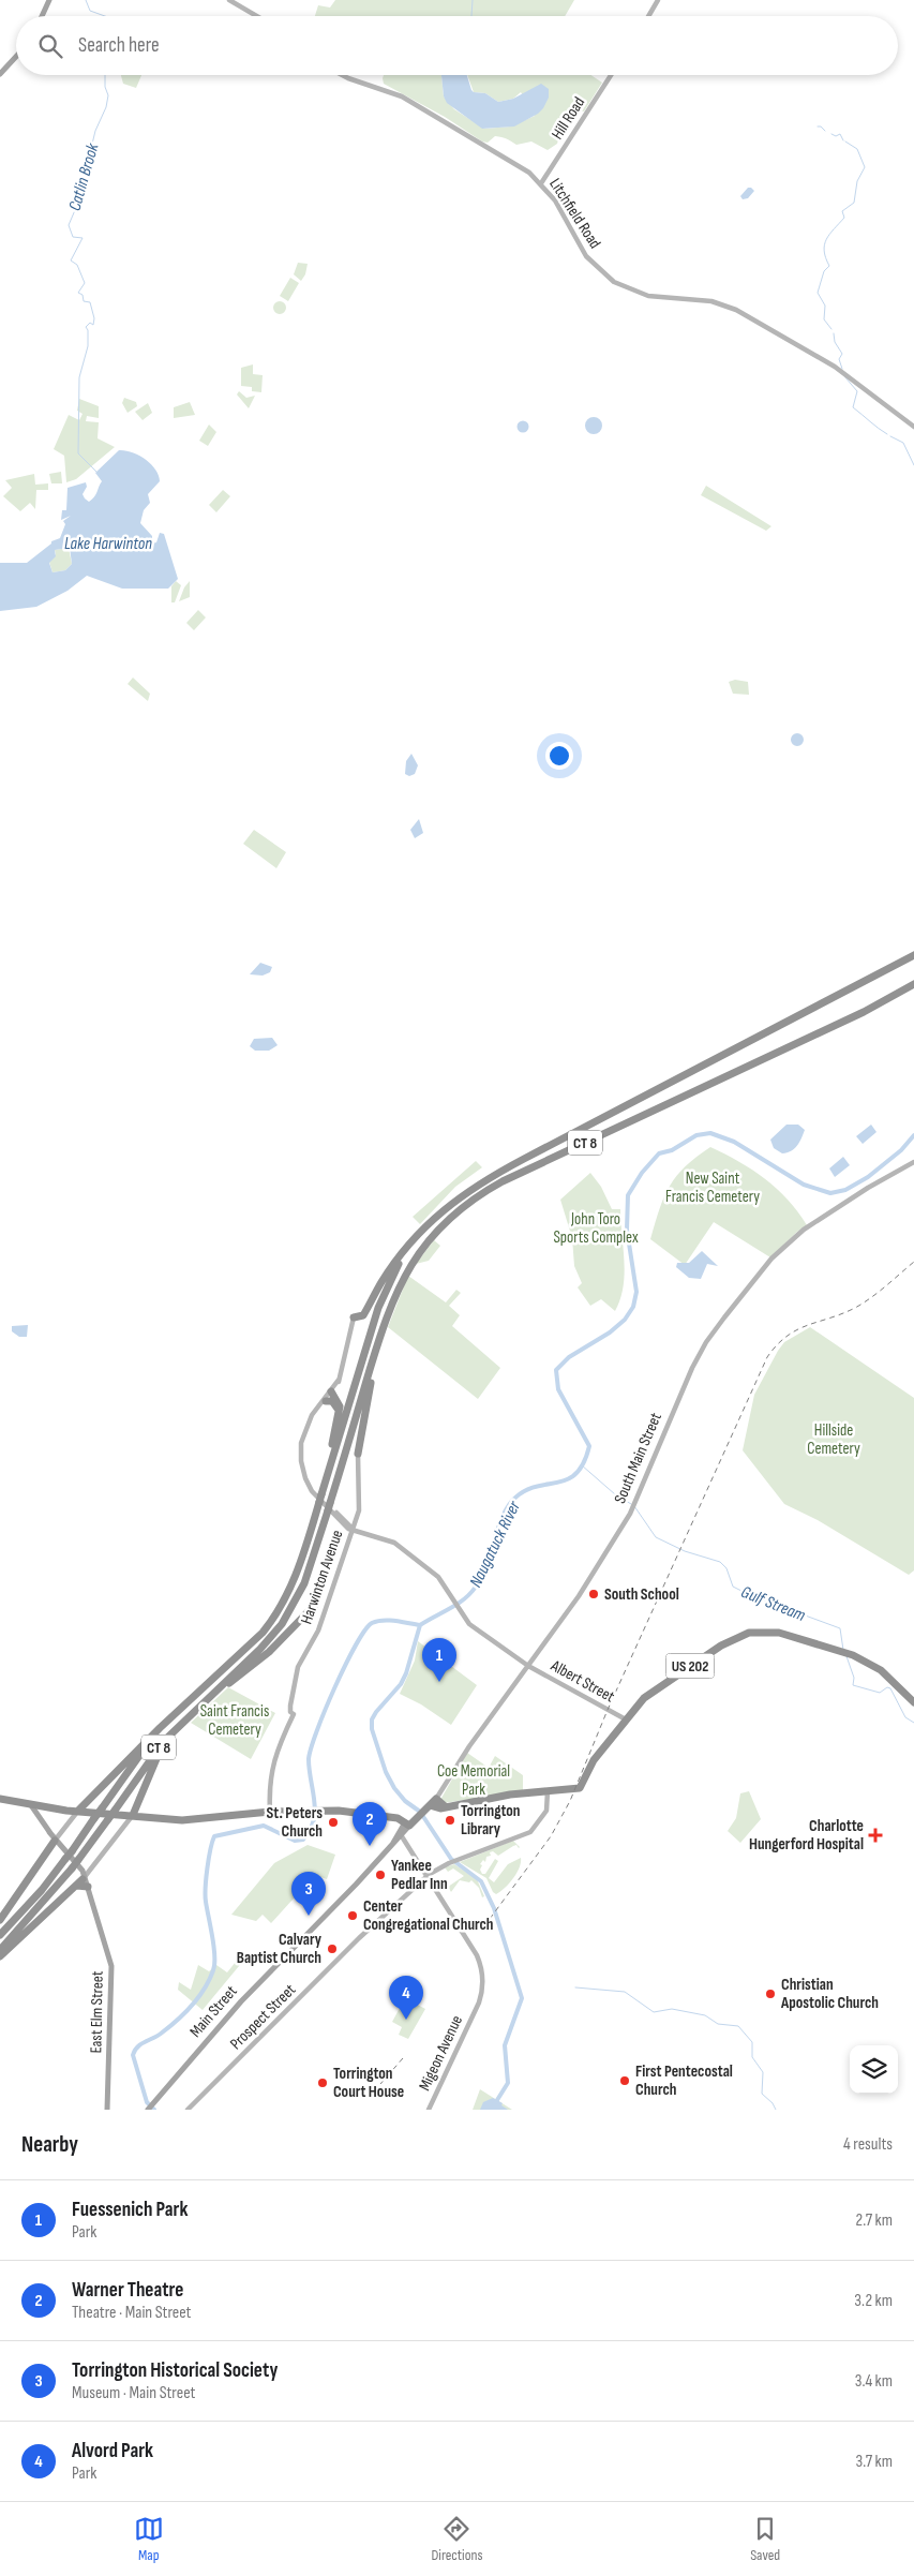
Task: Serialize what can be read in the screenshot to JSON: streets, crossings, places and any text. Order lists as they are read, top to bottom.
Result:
{
  "streets": {
    "highway": ["CT 8", "US 202"],
    "main road": [
      "Hill Road",
      "Litchfield Road",
      "South Main Street",
      "Harwinton Avenue",
      "Albert Street",
      "Main Street",
      "East Elm Street",
      "Prospect Street",
      "Migeon Avenue"
    ]
  },
  "crossings": [
    ["Hill Road", "Litchfield Road"],
    ["CT 8", "East Elm Street"],
    ["South Main Street", "US 202"],
    ["South Main Street", "Albert Street"],
    ["South Main Street", "Main Street"],
    ["Harwinton Avenue", "US 202"],
    ["Harwinton Avenue", "Albert Street"],
    ["US 202", "Albert Street"],
    ["US 202", "Main Street"],
    ["US 202", "East Elm Street"],
    ["US 202", "Prospect Street"],
    ["Main Street", "Migeon Avenue"],
    ["Prospect Street", "Migeon Avenue"]
  ],
  "water": [
    "Catlin Brook",
    "Lake Harwinton",
    "Naugatuck River",
    "Gulf Stream"
  ],
  "parks": [
    "New Saint Francis Cemetery",
    "John Toro Sports Complex",
    "Hillside Cemetery",
    "Saint Francis Cemetery",
    "Coe Memorial Park"
  ],
  "places": {
    "other": [
      "South School",
      "Torrington Library",
      "St. Peters Church",
      "Yankee Pedlar Inn",
      "Center Congregational Church",
      "Calvary Baptist Church",
      "Christian Apostolic Church",
      "First Pentecostal Church",
      "Torrington Court House"
    ],
    "health": ["Charlotte Hungerford Hospital"]
  },
  "page": {
    "search": "Search here",
    "pins": [
      "1",
      "2",
      "3",
      "4"
    ],
    "heading": ["Nearby", "4 results"],
    "list": [
      {
        "mark": "1",
        "name": "Fuessenich Park",
        "note": "Park",
        "value": "2.7 km"
      },
      {
        "mark": "2",
        "name": "Warner Theatre",
        "note": "Theatre · Main Street",
        "value": "3.2 km"
      },
      {
        "mark": "3",
        "name": "Torrington Historical Society",
        "note": "Museum · Main Street",
        "value": "3.4 km"
      },
      {
        "mark": "4",
        "name": "Alvord Park",
        "note": "Park",
        "value": "3.7 km"
      }
    ],
    "nav": ["Map", "Directions", "Saved"]
  }
}
